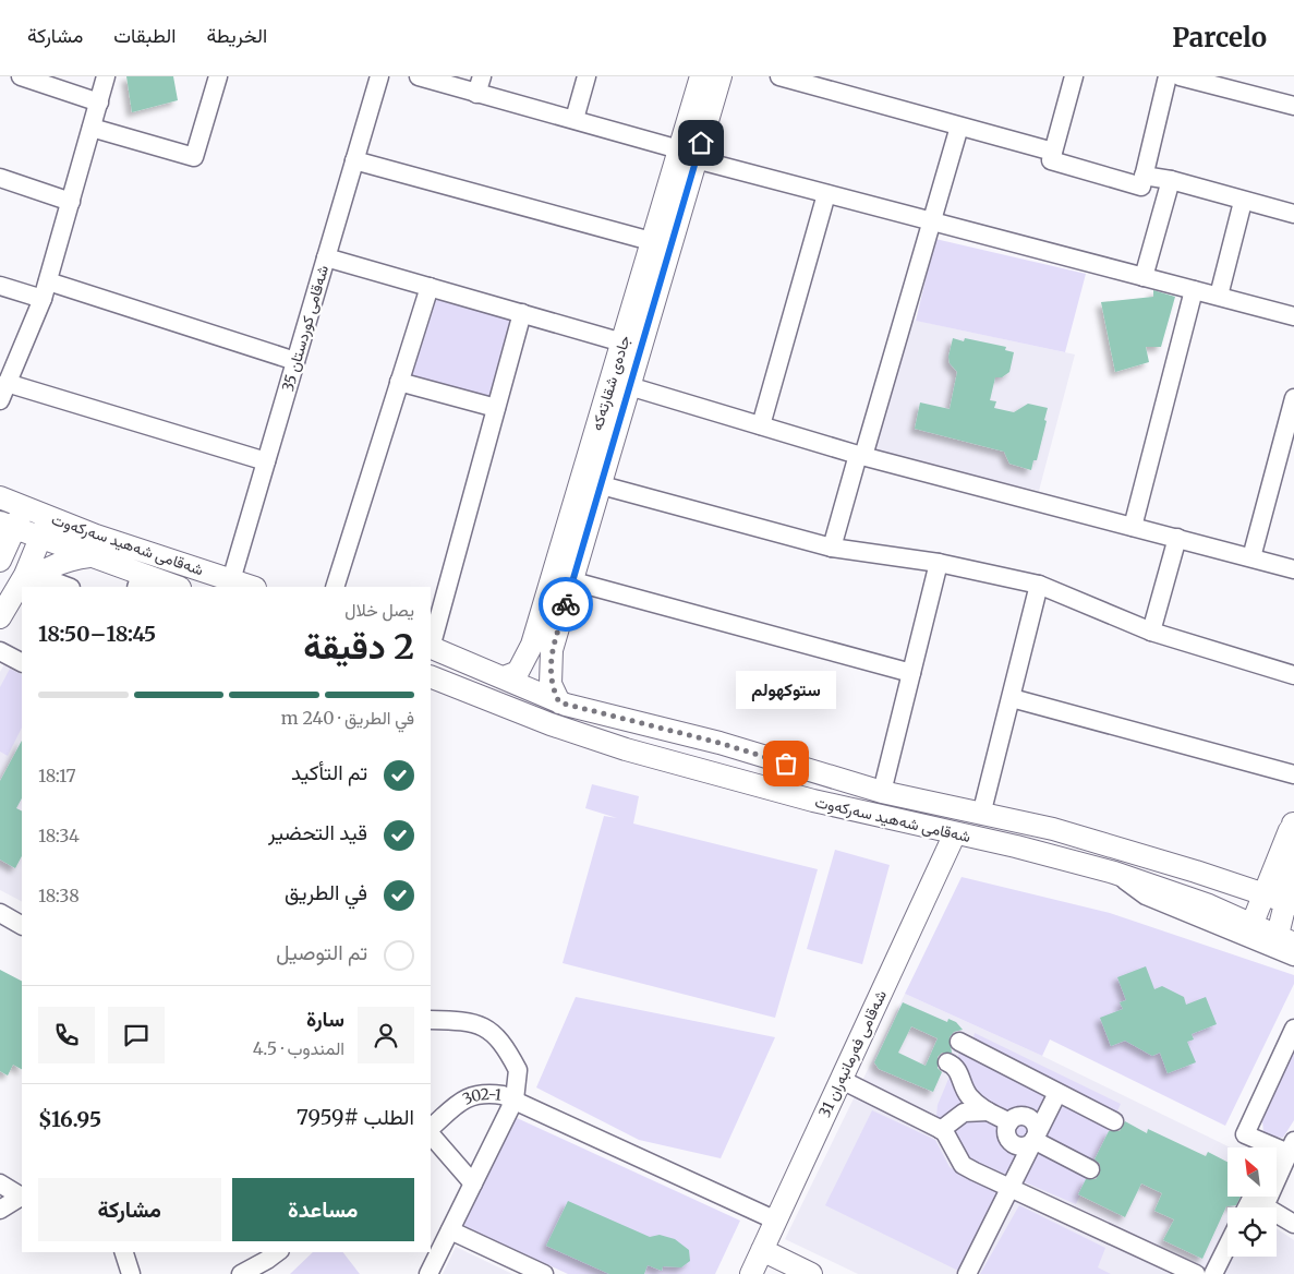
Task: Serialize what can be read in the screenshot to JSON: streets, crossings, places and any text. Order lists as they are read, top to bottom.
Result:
{
  "streets": {
    "main road": ["جادەی شقارتەکە", "شەقامی شەهید سەرکەوت", "شەقامی فەرمانبەران 31"],
    "street": ["شەقامی کوردستان 35", "302-1"]
  },
  "crossings": [
    ["شەقامی کوردستان 35", "شەقامی شەهید سەرکەوت"],
    ["جادەی شقارتەکە", "شەقامی شەهید سەرکەوت"],
    ["شەقامی شەهید سەرکەوت", "شەقامی فەرمانبەران 31"],
    ["شەقامی فەرمانبەران 31", "302-1"]
  ],
  "places": ["ستوكهولم"],
  "north": "top left",
  "page": {
    "header": "Parcelo",
    "nav": ["الخريطة", "الطبقات", "مشاركة"],
    "heading": ["2 دقيقة", "يصل خلال", "18:45–18:50"],
    "panel": [
      "سارة",
      "المندوب · 4.5",
      "الطلب #7959",
      "$16.95"
    ],
    "bubble": "ستوكهولم",
    "bar": "في الطريق · 240 m",
    "list": [
      ["تم التأكيد", "18:17"],
      ["قيد التحضير", "18:34"],
      ["في الطريق", "18:38"],
      "تم التوصيل"
    ],
    "buttons": ["مساعدة", "مشاركة"]
  }
}
